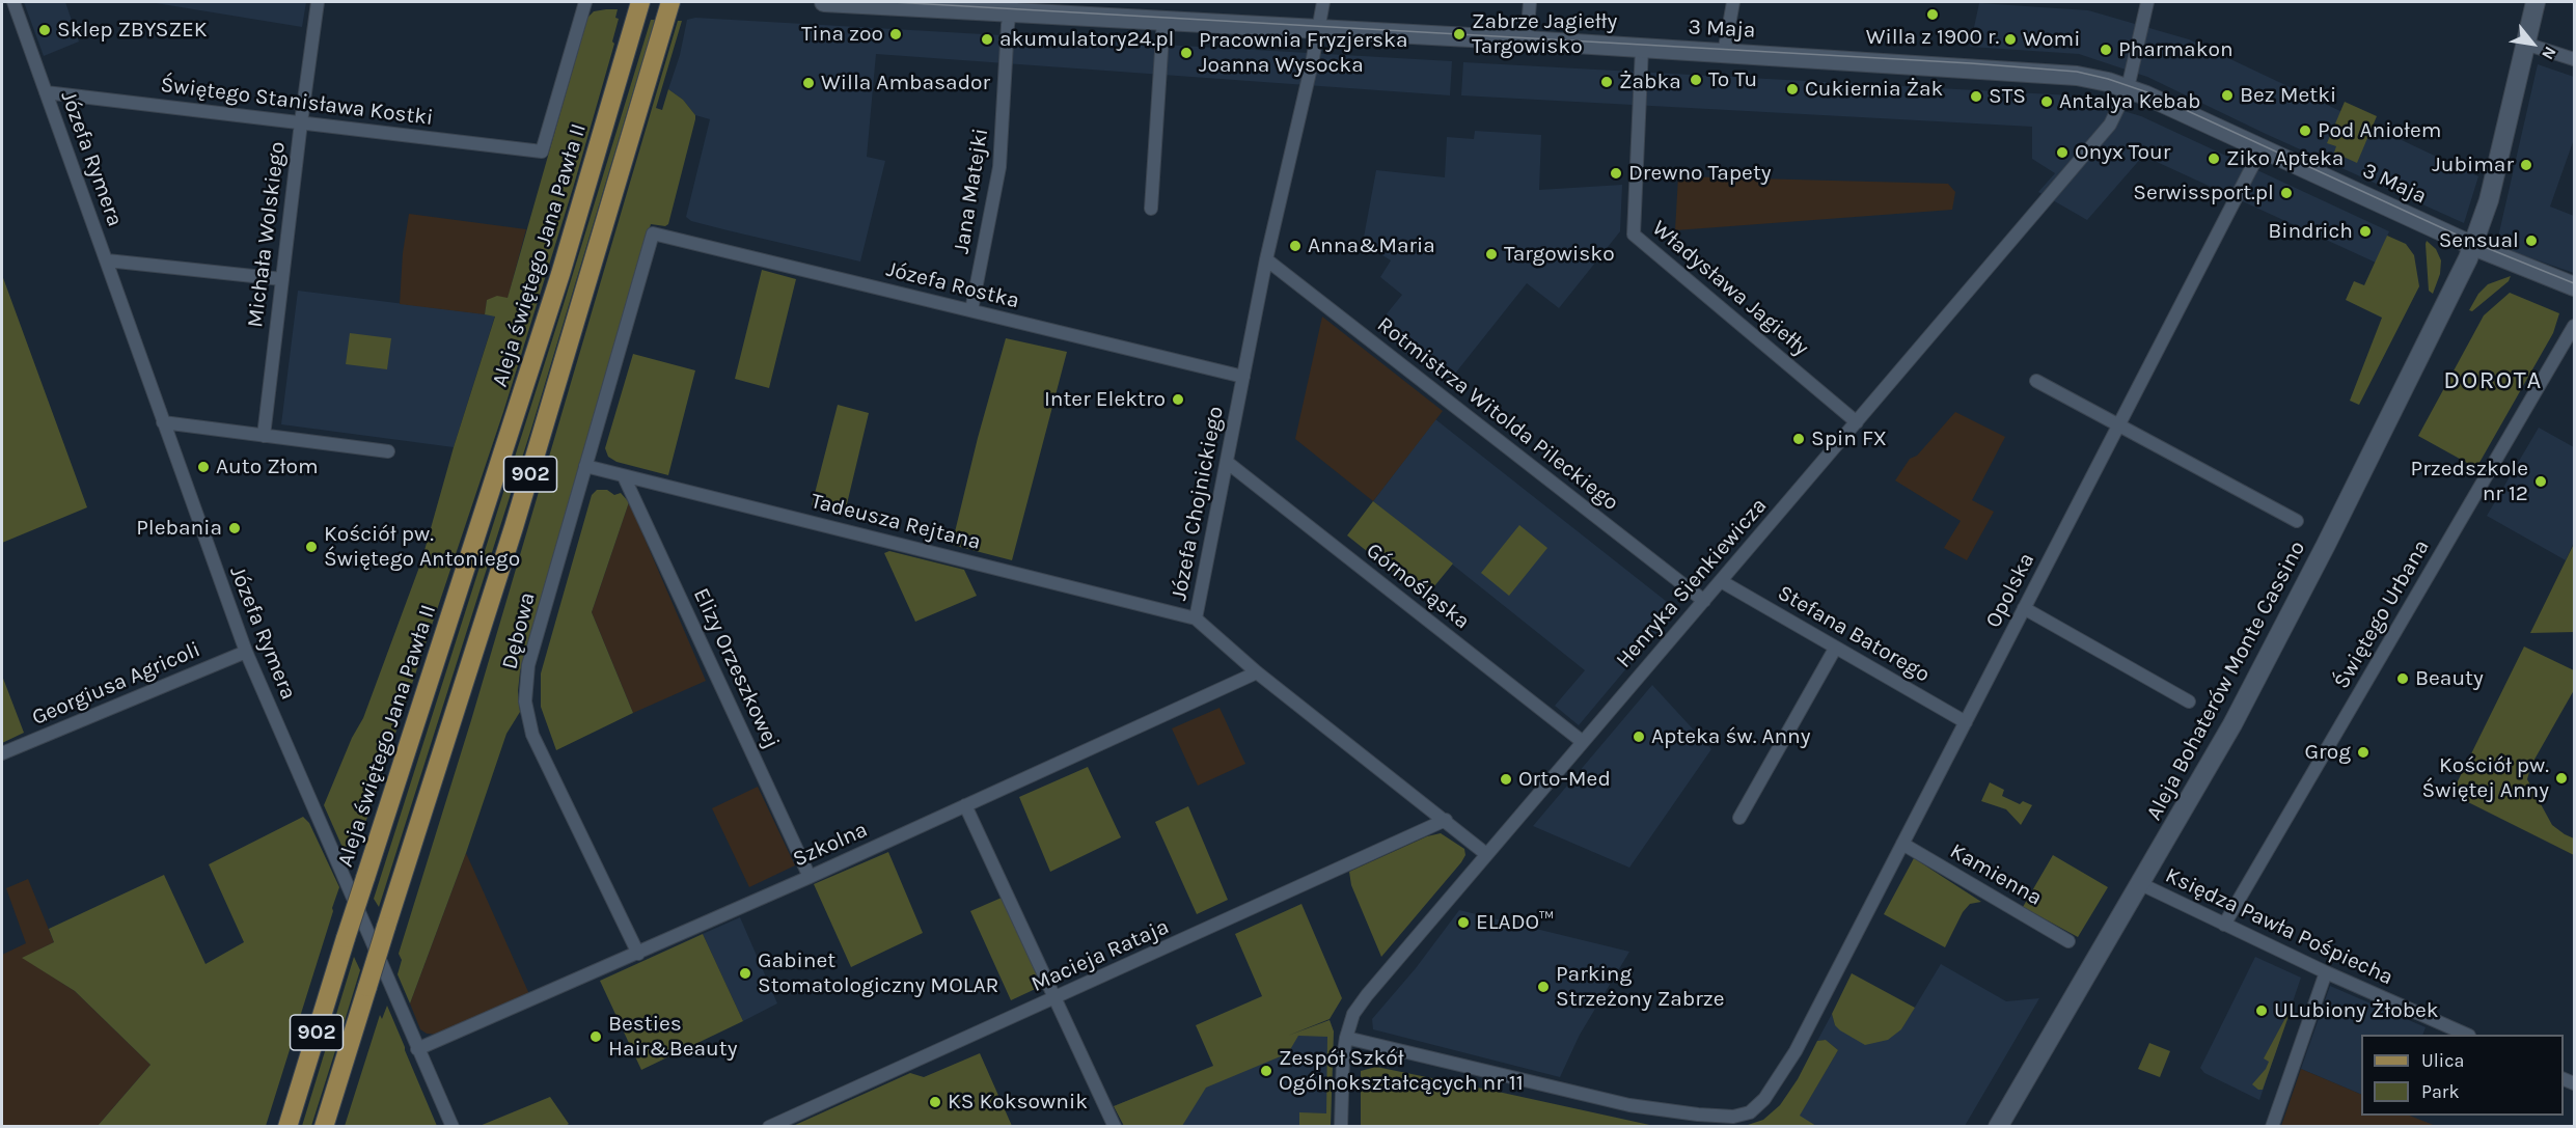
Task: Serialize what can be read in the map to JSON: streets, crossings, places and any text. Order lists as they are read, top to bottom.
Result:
{
  "streets": {
    "main road": ["Aleja świętego Jana Pawła II", "902"],
    "street": [
      "3 Maja",
      "Świętego Stanisława Kostki",
      "Józefa Rymera",
      "Jana Matejki",
      "Michała Wolskiego",
      "Józefa Rostka",
      "Władysława Jagiełły",
      "Rotmistrza Witolda Pileckiego",
      "Józefa Chojnickiego",
      "Tadeusza Rejtana",
      "Henryka Sienkiewicza",
      "Górnośląska",
      "Opolska",
      "Świętego Urbana",
      "Dębowa",
      "Stefana Batorego",
      "Elizy Orzeszkowej",
      "Aleja Bohaterów Monte Cassino",
      "Georgiusa Agricoli",
      "Szkolna",
      "Kamienna",
      "Księdza Pawła Pośpiecha",
      "Macieja Rataja"
    ]
  },
  "crossings": [
    ["3 Maja", "Jana Matejki"],
    ["3 Maja", "Władysława Jagiełły"],
    ["3 Maja", "Józefa Chojnickiego"],
    ["3 Maja", "Henryka Sienkiewicza"],
    ["3 Maja", "Opolska"],
    ["3 Maja", "Aleja Bohaterów Monte Cassino"],
    ["Świętego Stanisława Kostki", "Józefa Rymera"],
    ["Świętego Stanisława Kostki", "Michała Wolskiego"],
    ["Józefa Rymera", "Georgiusa Agricoli"],
    ["Józefa Rymera", "Szkolna"],
    ["Jana Matejki", "Józefa Rostka"],
    ["Józefa Rostka", "Józefa Chojnickiego"],
    ["Józefa Rostka", "Dębowa"],
    ["Władysława Jagiełły", "Henryka Sienkiewicza"],
    ["Rotmistrza Witolda Pileckiego", "Józefa Chojnickiego"],
    ["Rotmistrza Witolda Pileckiego", "Henryka Sienkiewicza"],
    ["Józefa Chojnickiego", "Tadeusza Rejtana"],
    ["Józefa Chojnickiego", "Henryka Sienkiewicza"],
    ["Józefa Chojnickiego", "Górnośląska"],
    ["Józefa Chojnickiego", "Szkolna"],
    ["Józefa Chojnickiego", "Macieja Rataja"],
    ["Tadeusza Rejtana", "Dębowa"],
    ["Tadeusza Rejtana", "Elizy Orzeszkowej"],
    ["Henryka Sienkiewicza", "Górnośląska"],
    ["Henryka Sienkiewicza", "Opolska"],
    ["Henryka Sienkiewicza", "Stefana Batorego"],
    ["Opolska", "Stefana Batorego"],
    ["Opolska", "Kamienna"],
    ["Świętego Urbana", "Księdza Pawła Pośpiecha"],
    ["Dębowa", "Szkolna"],
    ["Elizy Orzeszkowej", "Szkolna"],
    ["Aleja Bohaterów Monte Cassino", "Księdza Pawła Pośpiecha"]
  ],
  "districts": ["DOROTA"],
  "places": [
    "Willa z 1900 r.",
    "Sklep ZBYSZEK",
    "Tina zoo",
    "Zabrze Jagiełły Targowisko",
    "akumulatory24.pl",
    "Womi",
    "Pharmakon",
    "Pracownia Fryzjerska Joanna Wysocka",
    "To Tu",
    "Żabka",
    "Willa Ambasador",
    "Cukiernia Żak",
    "Bez Metki",
    "STS",
    "Antalya Kebab",
    "Pod Aniołem",
    "Onyx Tour",
    "Ziko Apteka",
    "Jubimar",
    "Drewno Tapety",
    "Serwissport.pl",
    "Bindrich",
    "Sensual",
    "Anna&Maria",
    "Targowisko",
    "Inter Elektro",
    "Spin FX",
    "Auto Złom",
    "Przedszkole nr 12",
    "Plebania",
    "Kościół pw. Świętego Antoniego",
    "Beauty",
    "Apteka św. Anny",
    "Grog",
    "Kościół pw. Świętej Anny",
    "Orto-Med",
    "ELADO™",
    "Gabinet Stomatologiczny MOLAR",
    "Parking Strzeżony Zabrze",
    "ULubiony Żłobek",
    "Besties Hair&Beauty",
    "Zespół Szkół Ogólnokształcących nr 11",
    "KS Koksownik"
  ],
  "legend": ["Ulica", "Park"],
  "north": "bottom right"
}
